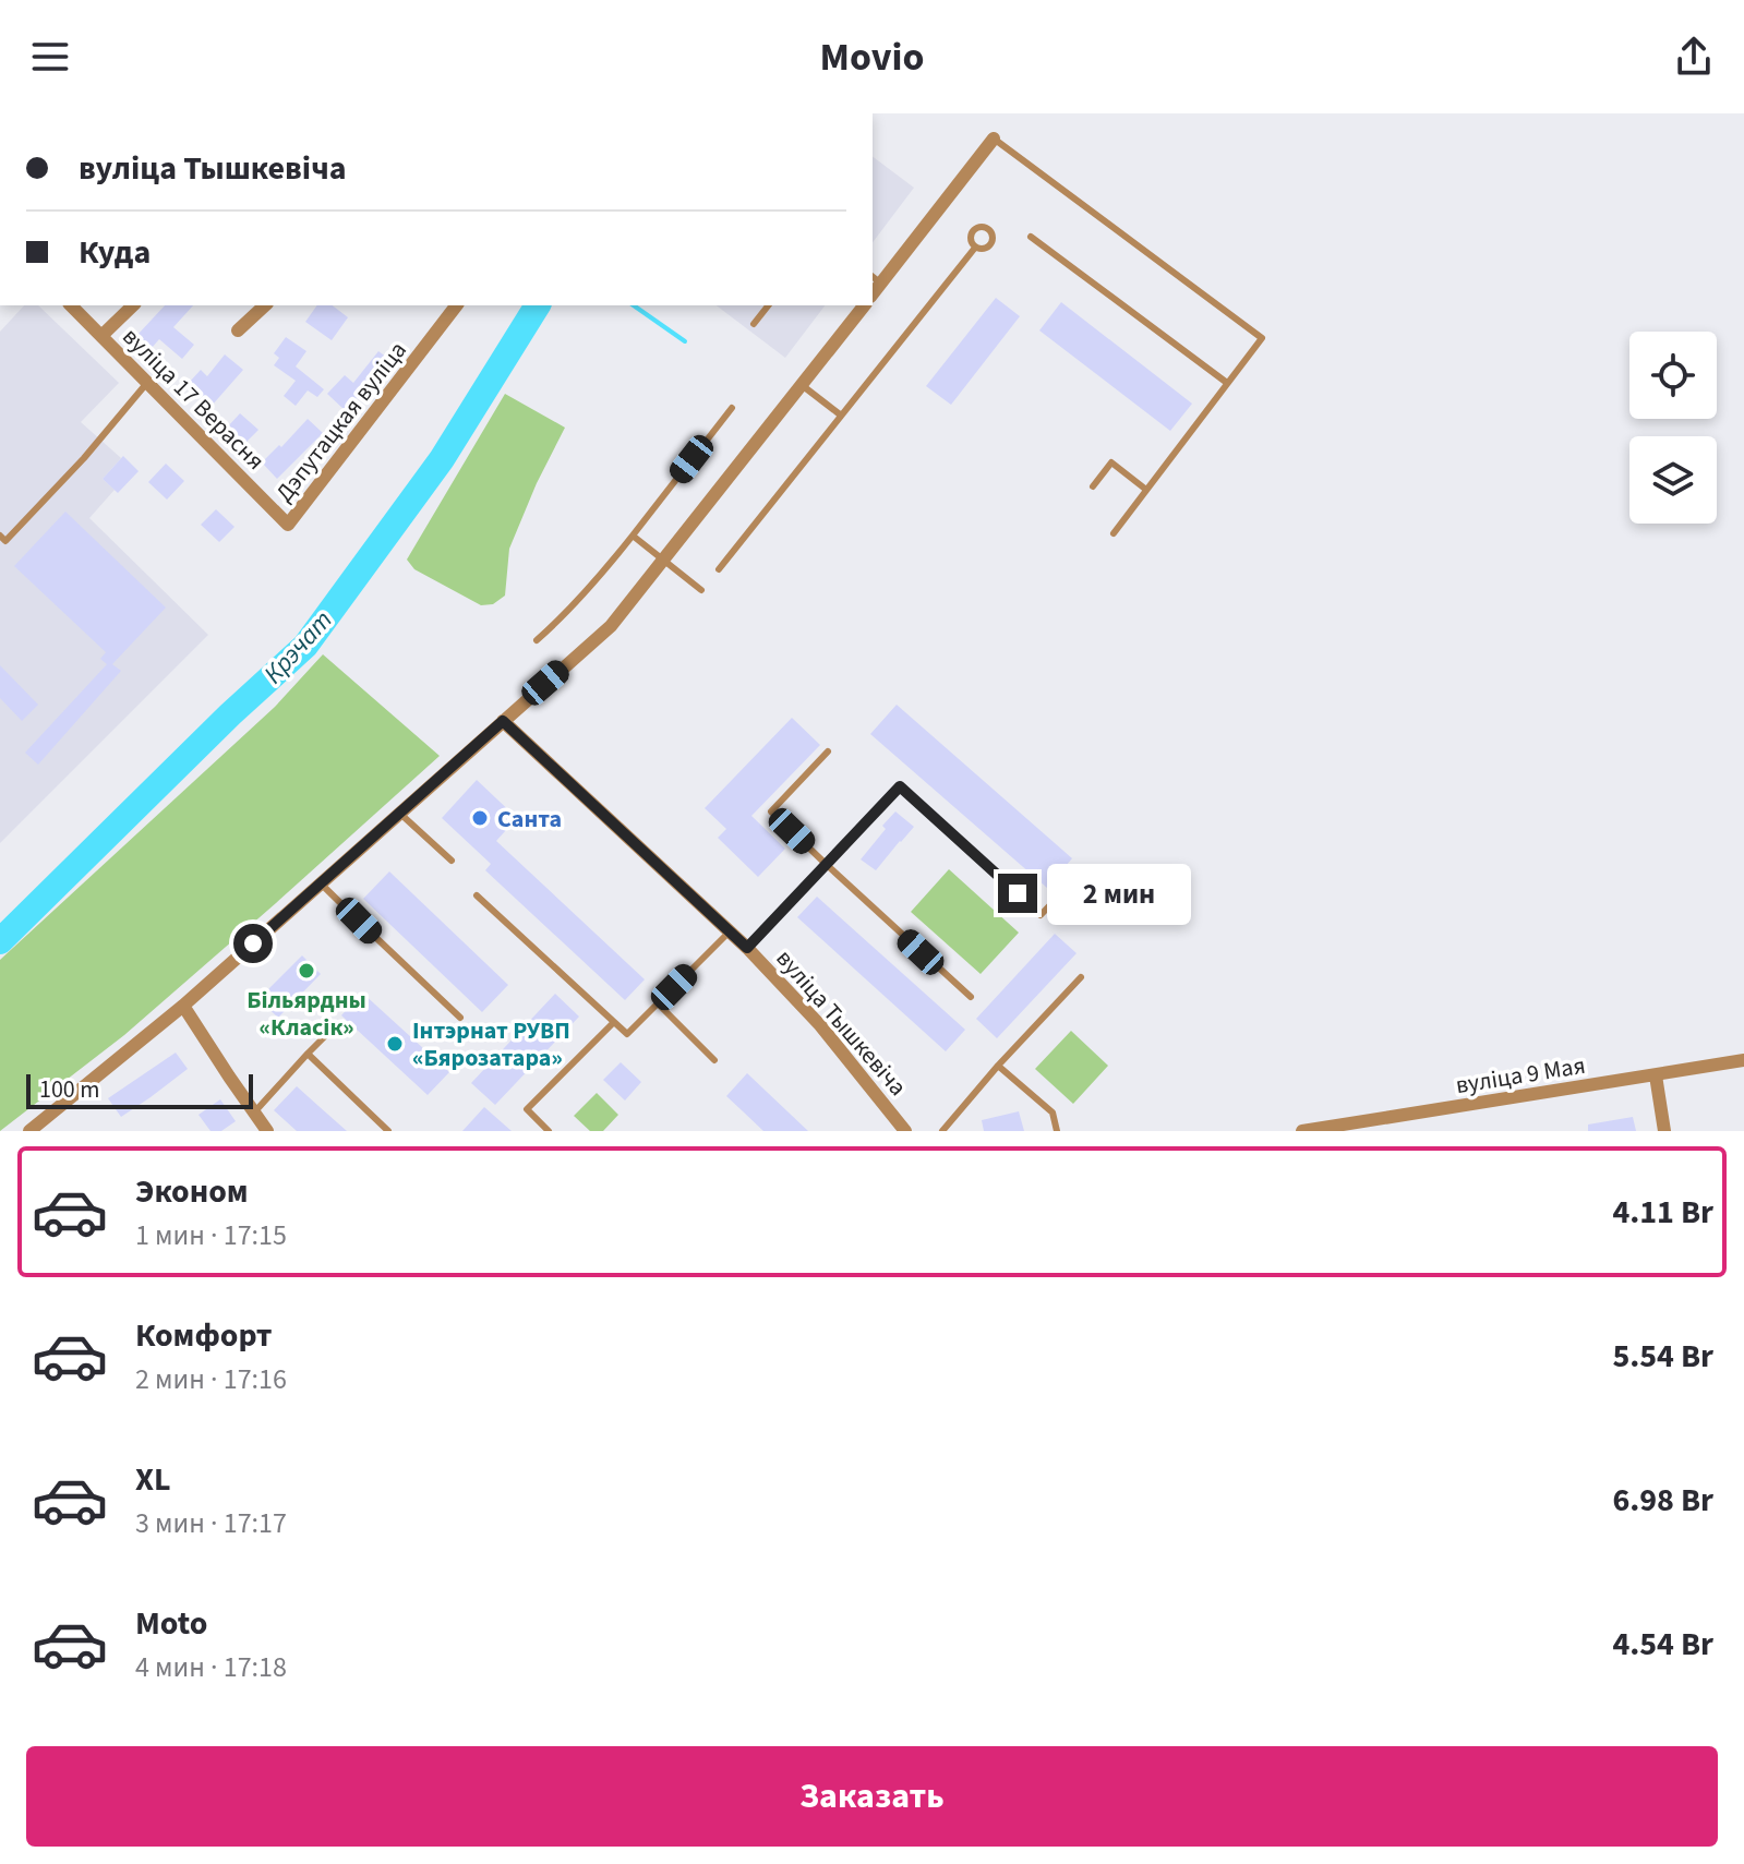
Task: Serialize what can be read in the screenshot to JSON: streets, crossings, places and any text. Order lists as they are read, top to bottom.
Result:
{
  "streets": {
    "street": [
      "вуліца 17 Верасня",
      "Дэпутацкая вуліца",
      "вуліца Тышкевіча",
      "вуліца 9 Мая"
    ]
  },
  "crossings": [
    ["вуліца 17 Верасня", "Дэпутацкая вуліца"]
  ],
  "water": ["Крэчат"],
  "places": ["Санта", "Більярдны «Класік»", "Інтэрнат РУВП «Бярозатара»"],
  "scale_bar": "100 m",
  "page": {
    "header": "Movio",
    "banner": ["вуліца Тышкевіча", "Куда"],
    "bubble": "2 мин",
    "scale": "100 m",
    "list": [
      {
        "name": "Эконом",
        "note": "1 мин · 17:15",
        "value": "4.11 Br"
      },
      {
        "name": "Комфорт",
        "note": "2 мин · 17:16",
        "value": "5.54 Br"
      },
      {
        "name": "XL",
        "note": "3 мин · 17:17",
        "value": "6.98 Br"
      },
      {
        "name": "Moto",
        "note": "4 мин · 17:18",
        "value": "4.54 Br"
      }
    ],
    "buttons": "Заказать"
  }
}
